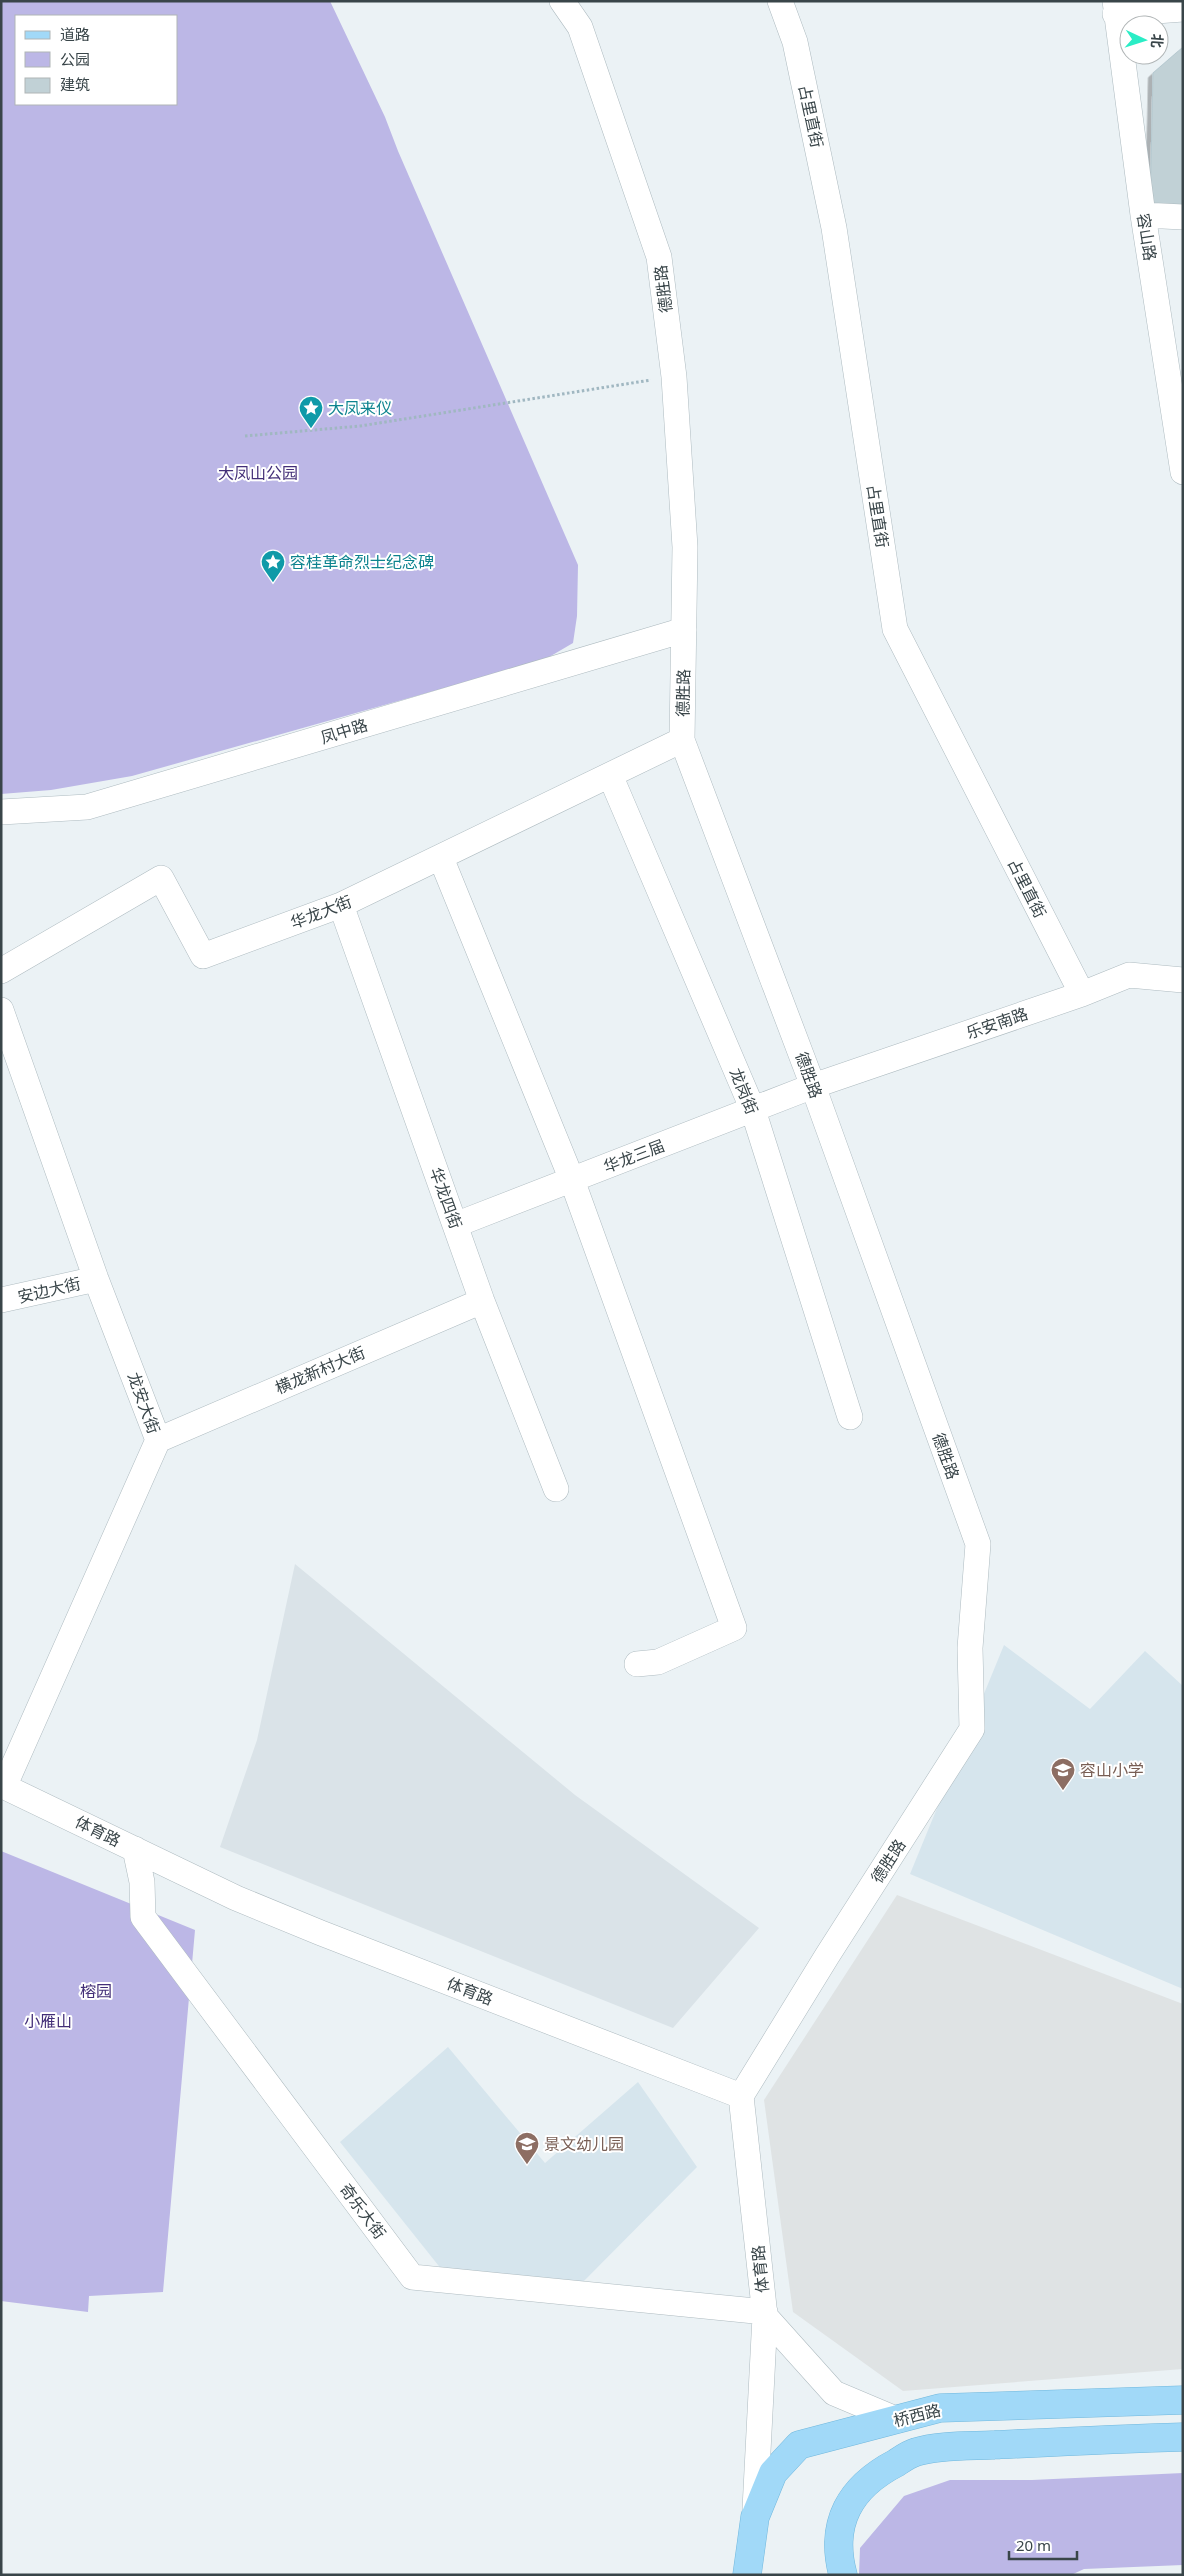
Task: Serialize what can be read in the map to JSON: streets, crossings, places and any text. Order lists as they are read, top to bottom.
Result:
{
  "streets": {
    "main road": ["桥西路"],
    "street": [
      "占里直街",
      "容山路",
      "德胜路",
      "凤中路",
      "华龙大街",
      "乐安南路",
      "龙岗街",
      "华龙三届",
      "华龙四街",
      "安边大街",
      "横龙新村大街",
      "龙安大街",
      "体育路",
      "奇乐大街"
    ]
  },
  "crossings": [
    ["占里直街", "乐安南路"],
    ["德胜路", "凤中路"],
    ["德胜路", "华龙大街"],
    ["德胜路", "乐安南路"],
    ["德胜路", "华龙三届"],
    ["德胜路", "体育路"],
    ["华龙大街", "龙岗街"],
    ["华龙大街", "华龙四街"],
    ["乐安南路", "华龙三届"],
    ["龙岗街", "华龙三届"],
    ["华龙三届", "华龙四街"],
    ["华龙四街", "横龙新村大街"],
    ["安边大街", "龙安大街"],
    ["横龙新村大街", "龙安大街"],
    ["龙安大街", "体育路"],
    ["体育路", "奇乐大街"],
    ["体育路", "桥西路"]
  ],
  "parks": ["大凤山公园", "榕园", "小雁山"],
  "places": {
    "place": ["大凤来仪", "容桂革命烈士纪念碑"],
    "school or university": ["容山小学", "景文幼儿园"]
  },
  "legend": ["道路", "公园", "建筑"],
  "scale_bar": "20 m",
  "north": "right"
}
